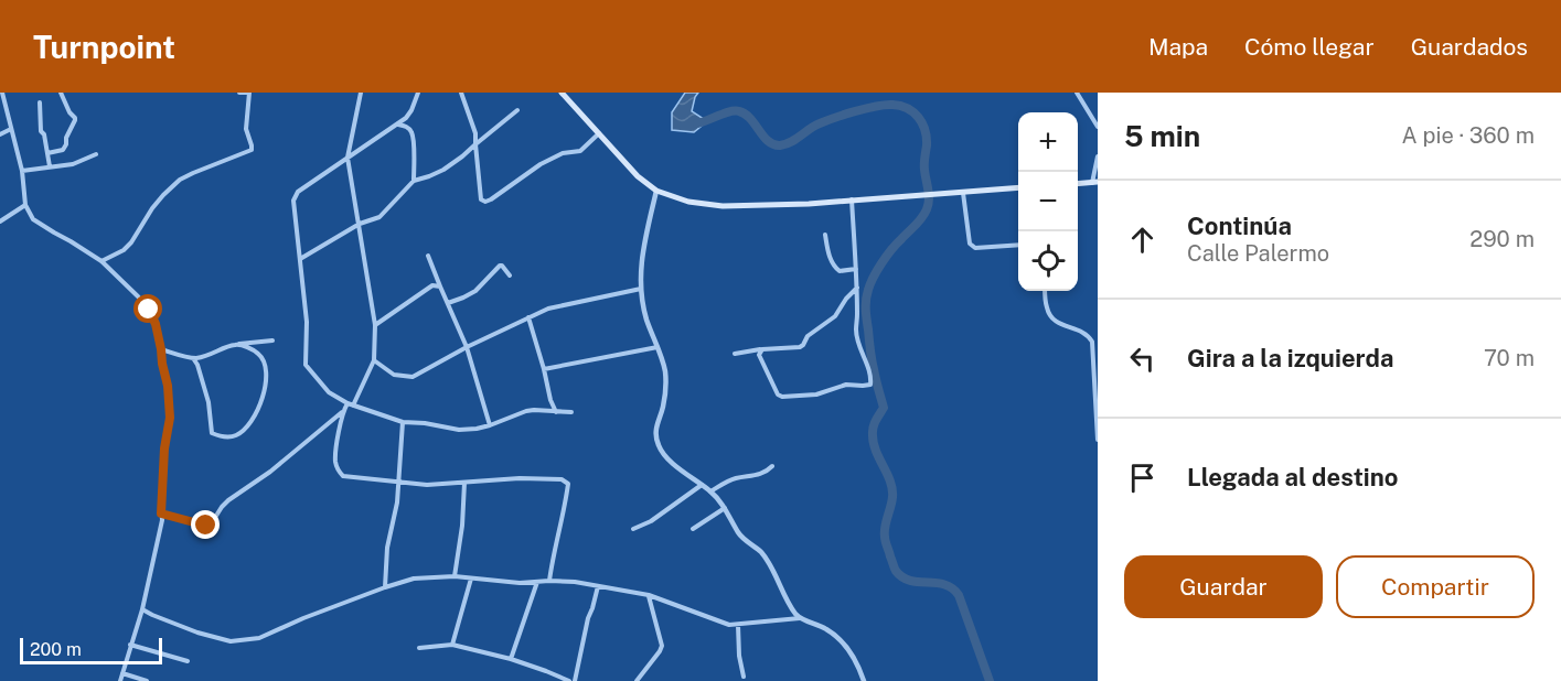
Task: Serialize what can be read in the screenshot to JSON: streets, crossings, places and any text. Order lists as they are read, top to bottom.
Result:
{
  "scale_bar": "200 m",
  "page": {
    "header": "Turnpoint",
    "nav": ["Mapa", "Cómo llegar", "Guardados"],
    "heading": ["5 min", "A pie · 360 m"],
    "map_buttons": ["+", "−"],
    "list": [
      ["Continúa", "Calle Palermo", "290 m"],
      ["Gira a la izquierda", "70 m"],
      "Llegada al destino"
    ],
    "buttons": ["Guardar", "Compartir"],
    "scale": "200 m"
  }
}
